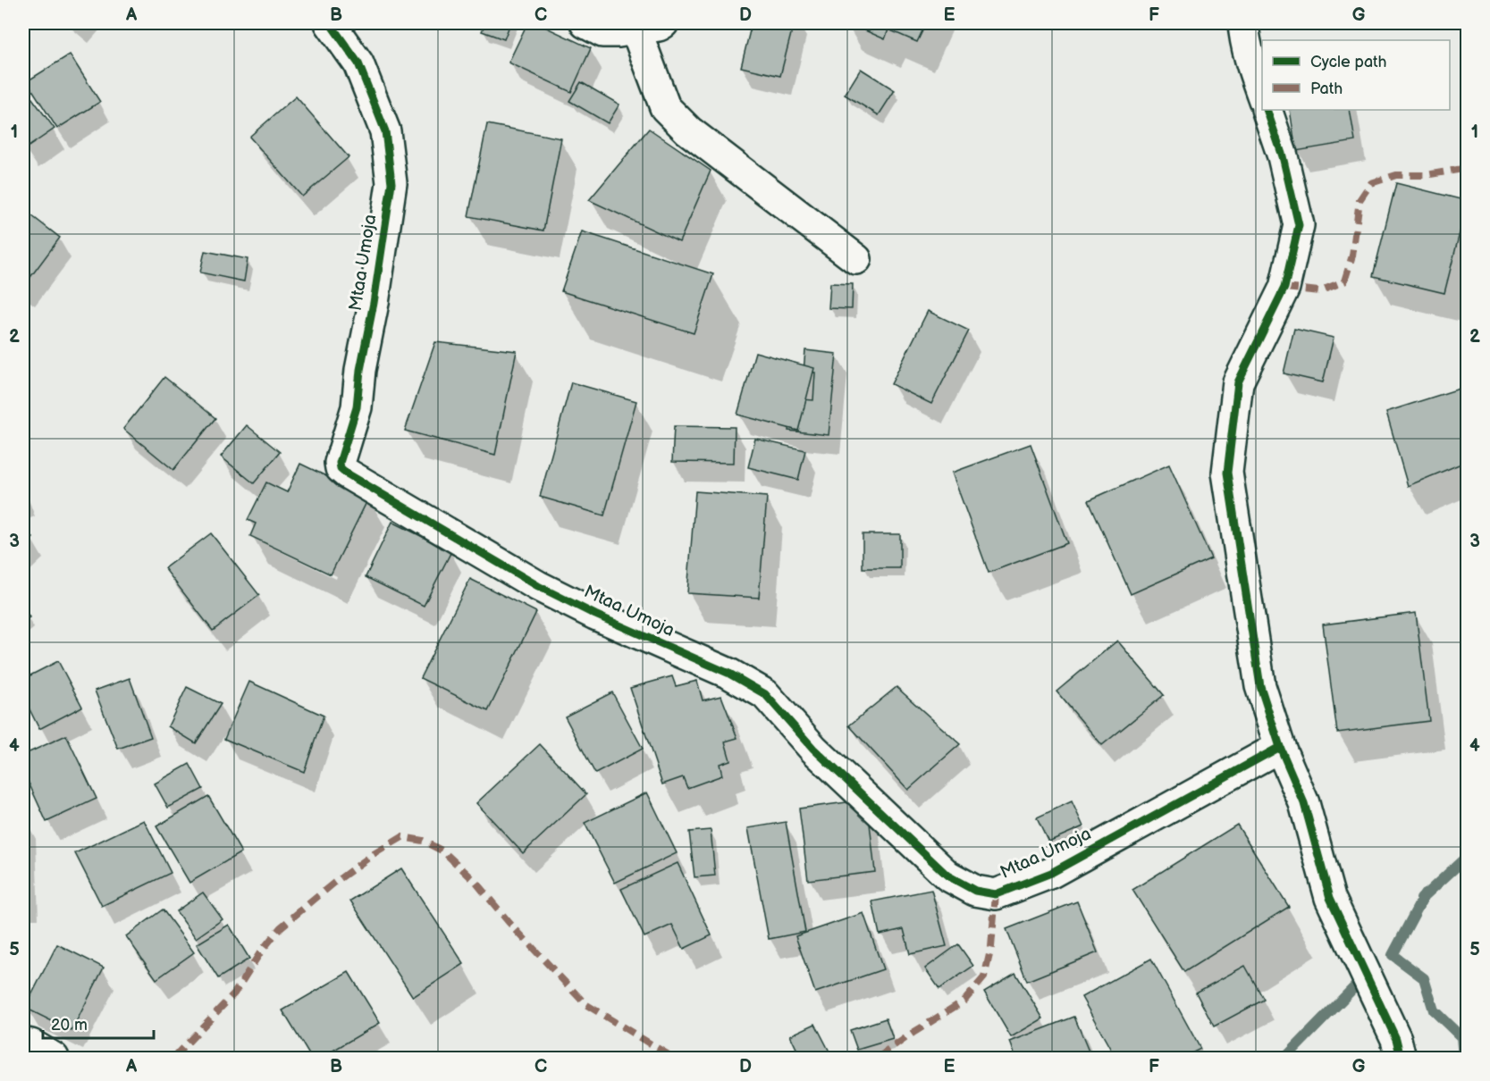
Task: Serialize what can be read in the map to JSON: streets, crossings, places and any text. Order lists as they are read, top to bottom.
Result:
{
  "streets": {
    "street": ["Mtaa Umoja"]
  },
  "legend": ["Cycle path", "Path"],
  "scale_bar": "20 m",
  "grid": {
    "columns": [
      "A",
      "B",
      "C",
      "D",
      "E",
      "F",
      "G"
    ],
    "rows": [
      "1",
      "2",
      "3",
      "4",
      "5"
    ]
  }
}
